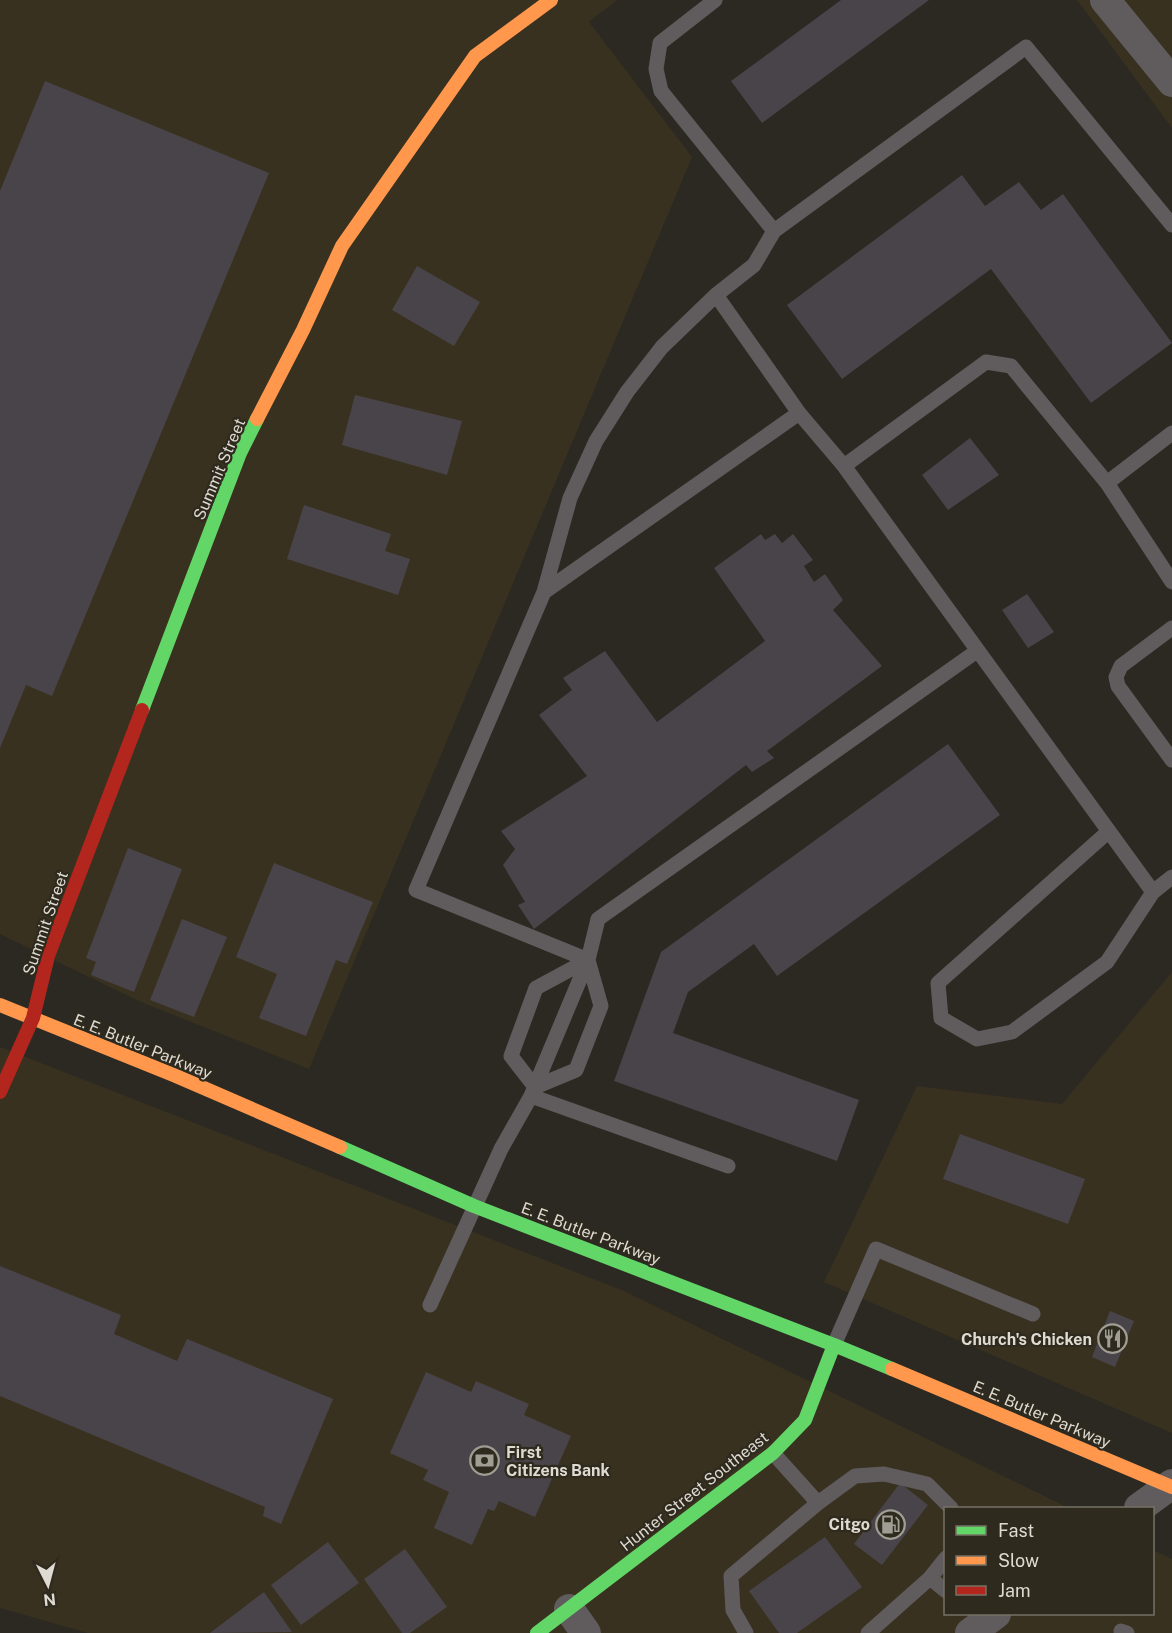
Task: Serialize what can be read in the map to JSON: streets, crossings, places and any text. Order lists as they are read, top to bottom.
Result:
{
  "streets": {
    "main road": ["Summit Street", "E. E. Butler Parkway", "Hunter Street Southeast"]
  },
  "crossings": [
    ["Summit Street", "E. E. Butler Parkway"],
    ["E. E. Butler Parkway", "Hunter Street Southeast"]
  ],
  "places": {
    "restaurant": ["Church's Chicken"],
    "bank": ["First Citizens Bank"],
    "fuel station": ["Citgo"]
  },
  "legend": ["Fast", "Slow", "Jam"],
  "north": "bottom"
}
